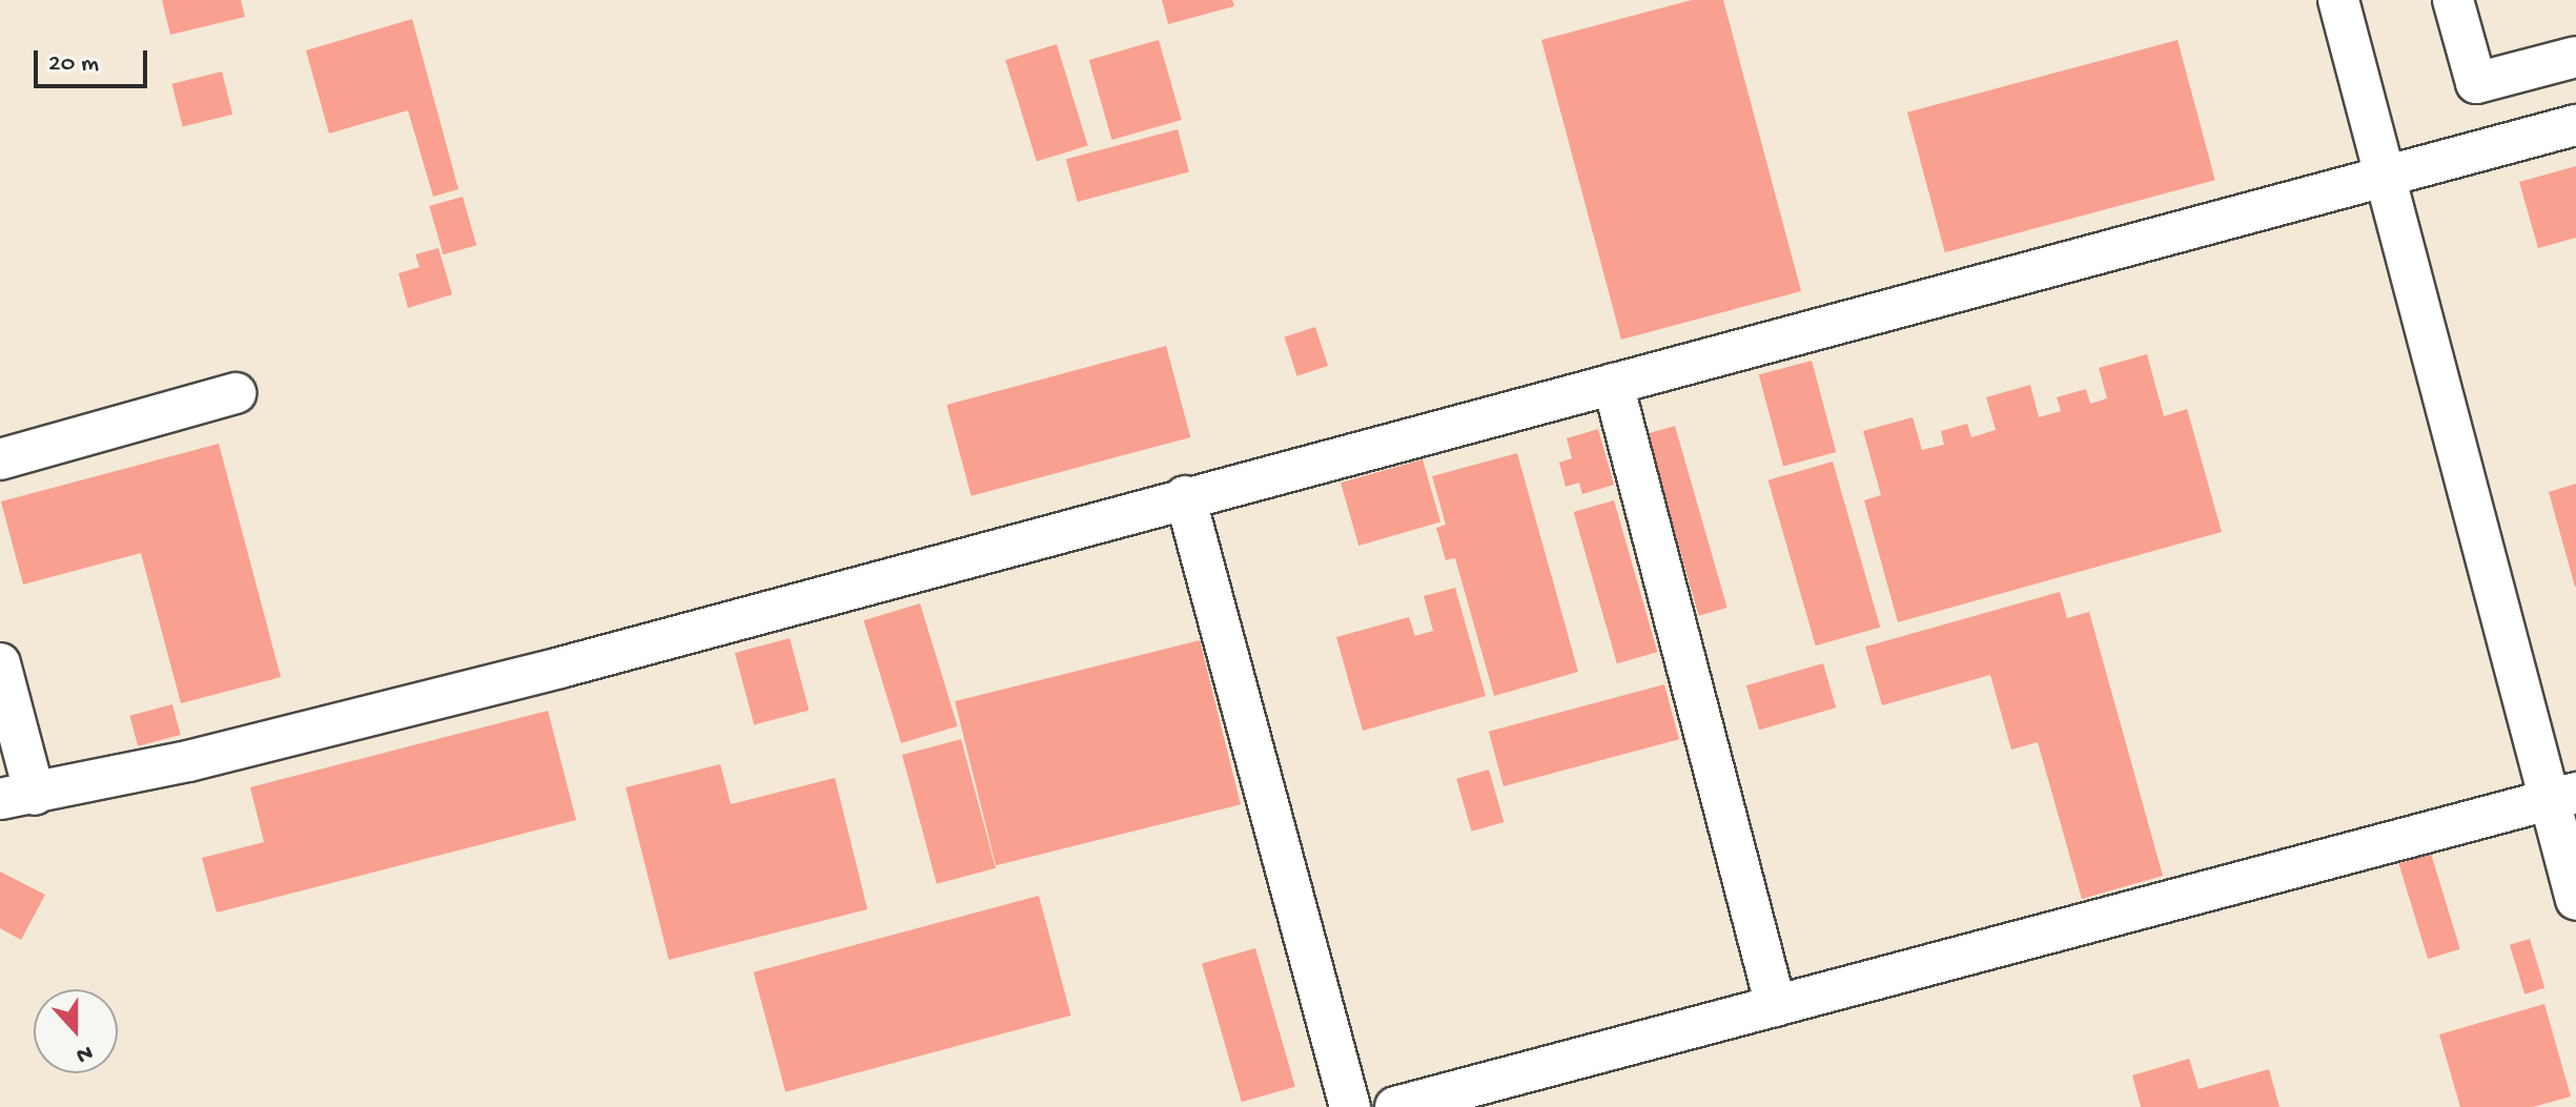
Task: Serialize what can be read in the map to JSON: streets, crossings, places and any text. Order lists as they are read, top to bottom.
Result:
{
  "scale_bar": "20 m",
  "north": "bottom"
}
